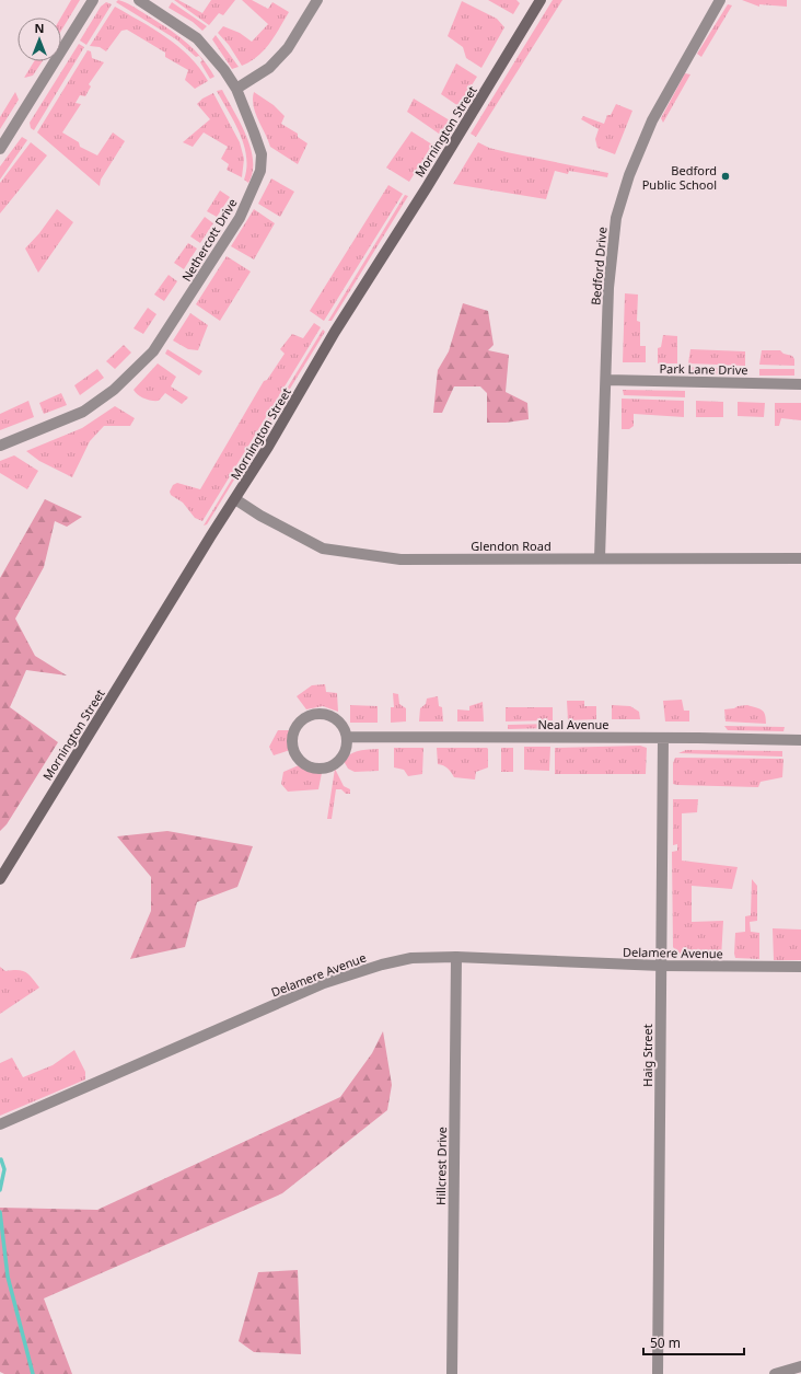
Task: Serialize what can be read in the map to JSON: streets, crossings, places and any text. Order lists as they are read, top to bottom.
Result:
{
  "streets": {
    "main road": ["Mornington Street"],
    "street": [
      "Nethercott Drive",
      "Bedford Drive",
      "Park Lane Drive",
      "Glendon Road",
      "Neal Avenue",
      "Delamere Avenue",
      "Haig Street",
      "Hillcrest Drive"
    ]
  },
  "crossings": [
    ["Mornington Street", "Glendon Road"],
    ["Bedford Drive", "Park Lane Drive"],
    ["Bedford Drive", "Glendon Road"],
    ["Neal Avenue", "Haig Street"],
    ["Delamere Avenue", "Haig Street"],
    ["Delamere Avenue", "Hillcrest Drive"]
  ],
  "places": ["Bedford Public School"],
  "scale_bar": "50 m",
  "north": "top"
}
